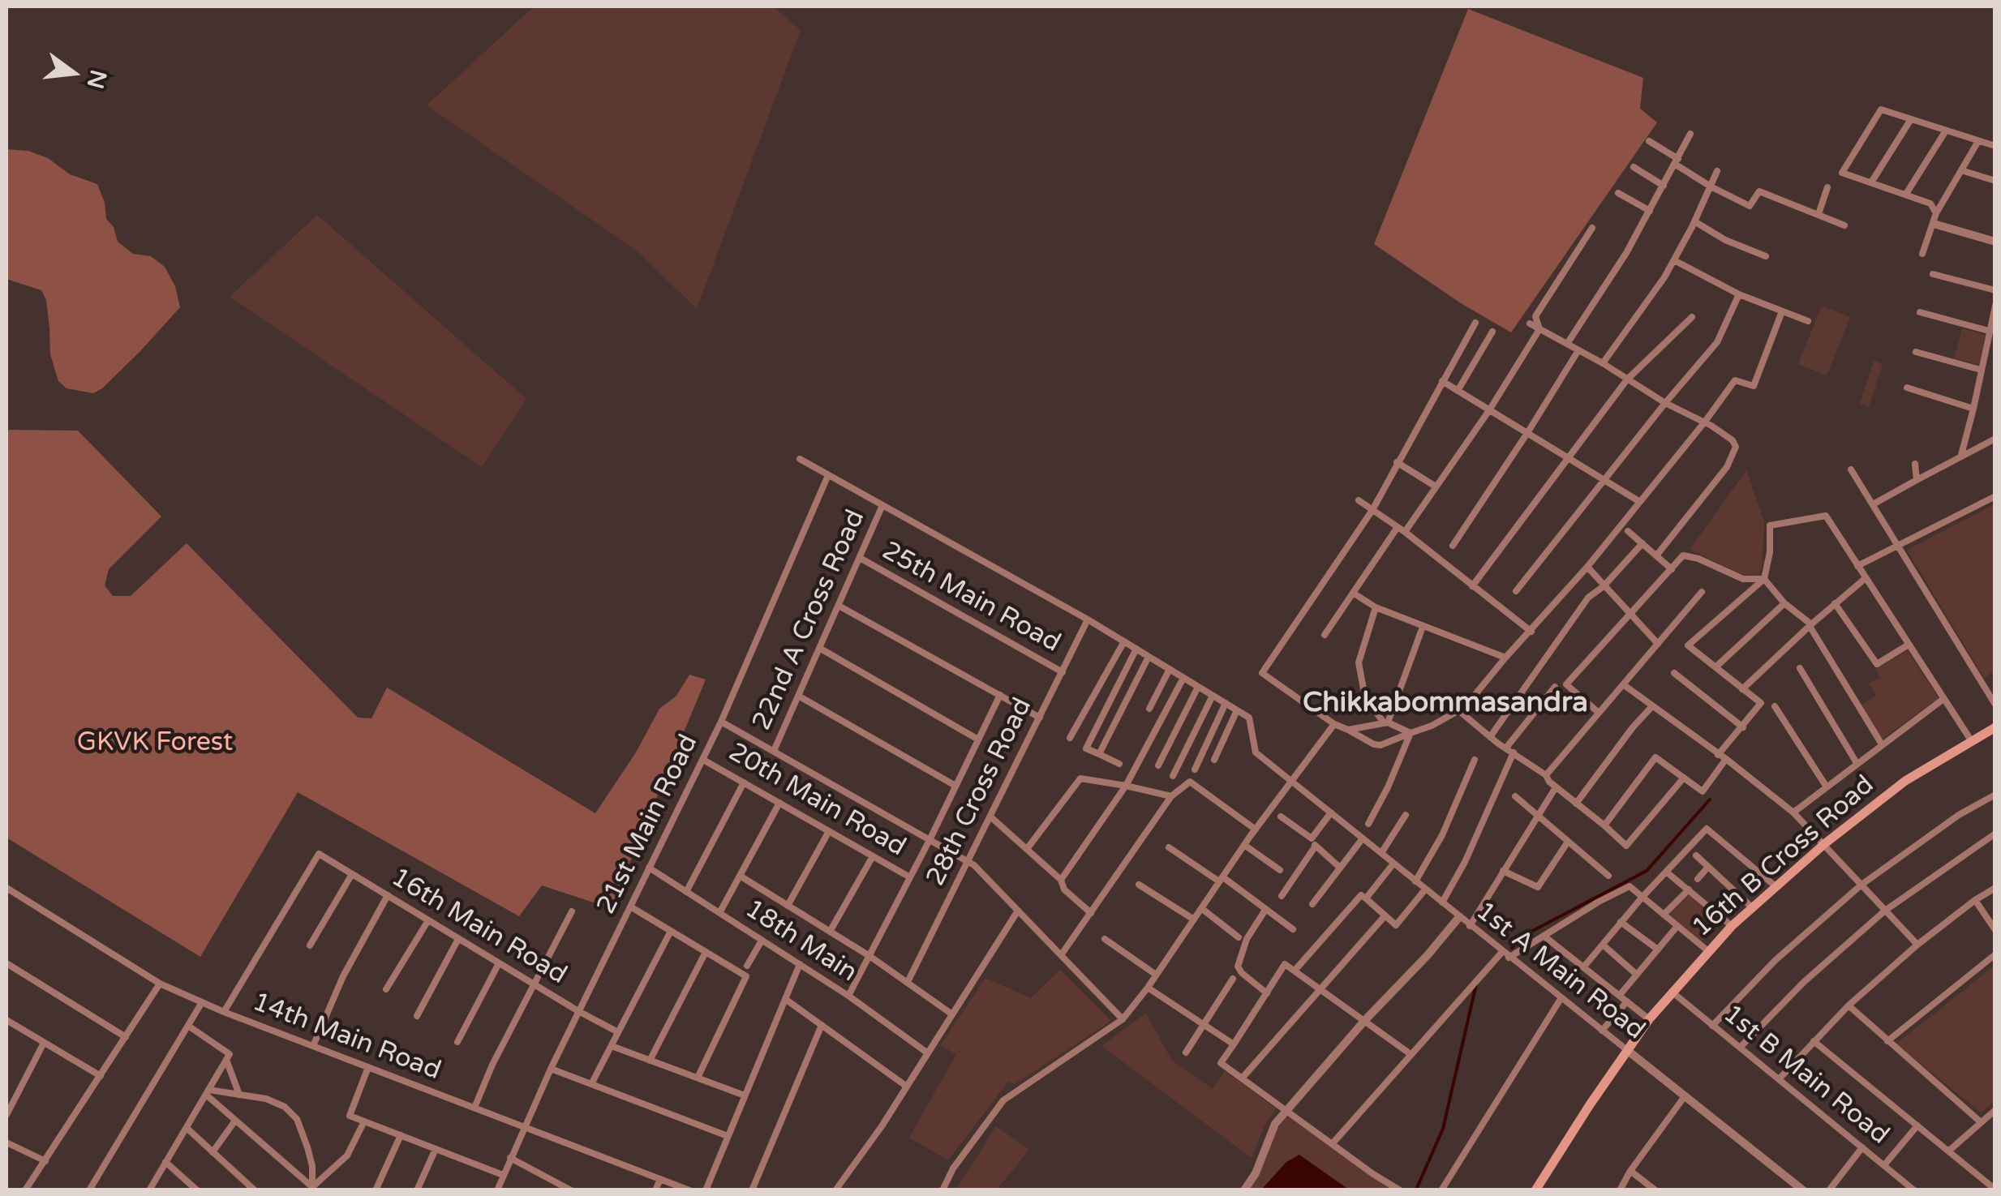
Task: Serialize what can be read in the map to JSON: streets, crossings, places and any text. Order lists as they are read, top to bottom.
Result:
{
  "streets": {
    "main road": ["16th B Cross Road"],
    "street": [
      "25th Main Road",
      "22nd A Cross Road",
      "28th Cross Road",
      "20th Main Road",
      "21st Main Road",
      "16th Main Road",
      "18th Main",
      "1st A Main Road",
      "14th Main Road",
      "1st B Main Road"
    ]
  },
  "crossings": [
    ["25th Main Road", "22nd A Cross Road"],
    ["25th Main Road", "28th Cross Road"],
    ["20th Main Road", "21st Main Road"],
    ["21st Main Road", "16th Main Road"],
    ["21st Main Road", "18th Main"],
    ["21st Main Road", "14th Main Road"],
    ["16th B Cross Road", "1st A Main Road"],
    ["16th B Cross Road", "1st B Main Road"],
    ["16th Main Road", "14th Main Road"]
  ],
  "districts": ["Chikkabommasandra"],
  "parks": ["GKVK Forest"],
  "north": "right"
}
